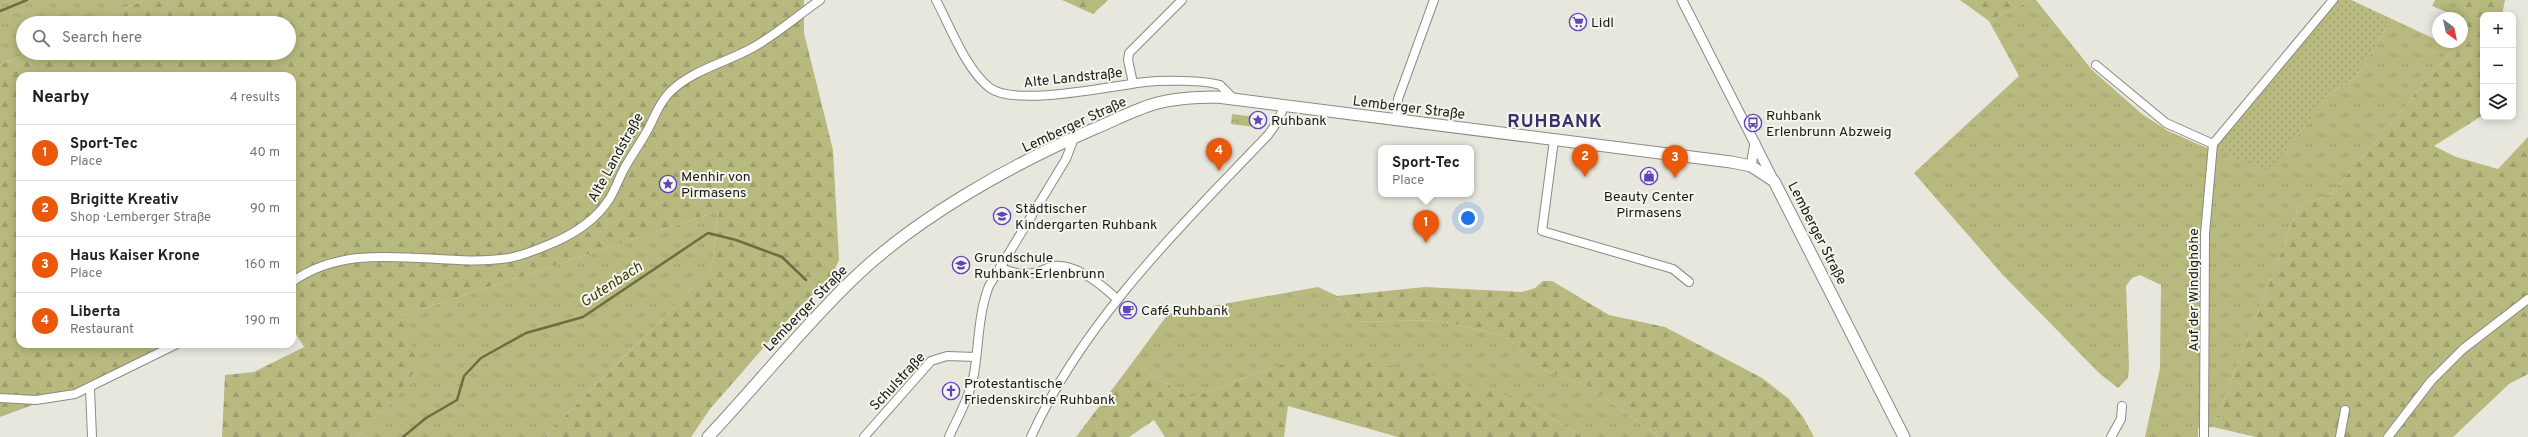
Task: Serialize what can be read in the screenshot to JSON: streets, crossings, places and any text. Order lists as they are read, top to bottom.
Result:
{
  "streets": {
    "main road": ["Lemberger Straße"],
    "street": ["Alte Landstraße", "Auf der Windighöhe", "Schulstraße"]
  },
  "crossings": [
    ["Alte Landstraße", "Lemberger Straße"]
  ],
  "districts": ["RUHBANK"],
  "water": ["Gutenbach"],
  "places": {
    "supermarket": ["Lidl"],
    "place": ["Ruhbank", "Menhir von Pirmasens"],
    "bus stop": ["Ruhbank Erlenbrunn Abzweig"],
    "shop": ["Beauty Center Pirmasens"],
    "school or university": ["Städtischer Kindergarten Ruhbank", "Grundschule Ruhbank-Erlenbrunn"],
    "cafe": ["Café Ruhbank"],
    "church": ["Protestantische Friedenskirche Ruhbank"]
  },
  "north": "bottom right",
  "page": {
    "map_buttons": ["+", "−"],
    "search": "Search here",
    "heading": ["Nearby", "4 results"],
    "list": [
      {
        "mark": "1",
        "name": "Sport-Tec",
        "note": "Place",
        "value": "40 m"
      },
      {
        "mark": "2",
        "name": "Brigitte Kreativ",
        "note": "Shop · Lemberger Straße",
        "value": "90 m"
      },
      {
        "mark": "3",
        "name": "Haus Kaiser Krone",
        "note": "Place",
        "value": "160 m"
      },
      {
        "mark": "4",
        "name": "Liberta",
        "note": "Restaurant",
        "value": "190 m"
      }
    ],
    "pins": [
      "4",
      "2",
      "3",
      "1"
    ],
    "popup": ["Sport-Tec", "Place"]
  }
}
